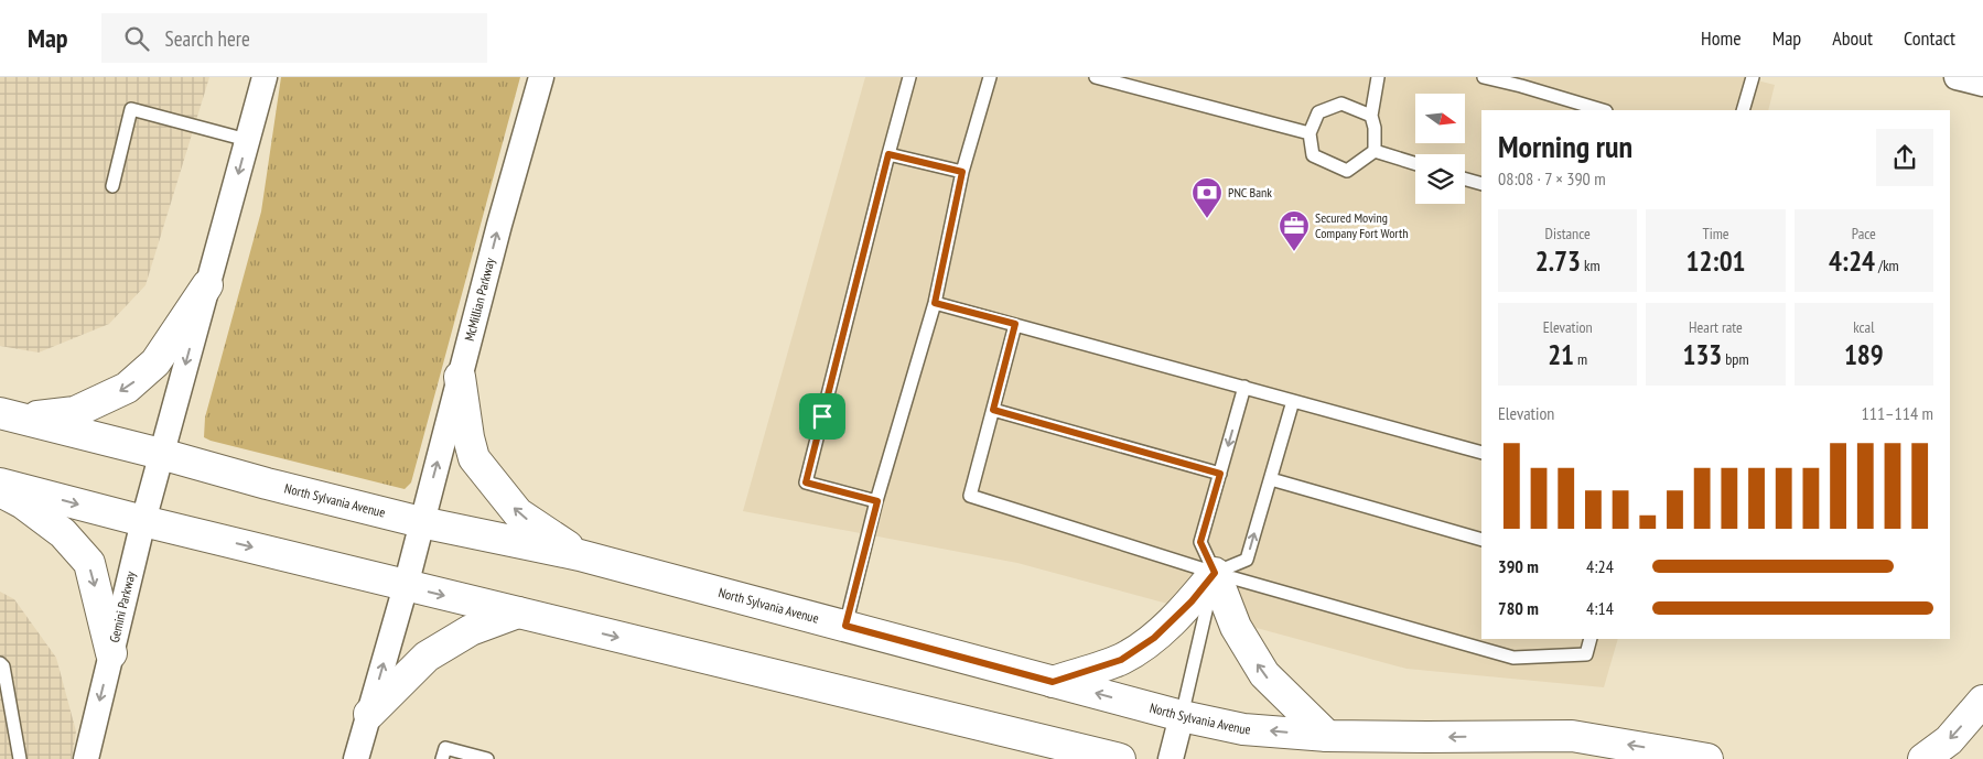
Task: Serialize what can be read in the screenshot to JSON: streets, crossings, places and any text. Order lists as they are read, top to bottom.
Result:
{
  "streets": {
    "main road": ["North Sylvania Avenue"],
    "street": ["McMillian Parkway", "Gemini Parkway"]
  },
  "crossings": [
    ["McMillian Parkway", "North Sylvania Avenue"],
    ["North Sylvania Avenue", "Gemini Parkway"]
  ],
  "one_way": ["McMillian Parkway", "North Sylvania Avenue"],
  "places": {
    "bank": ["PNC Bank"],
    "office": ["Secured Moving Company Fort Worth"]
  },
  "north": "right",
  "page": {
    "header": "Map",
    "search": "Search here",
    "nav": [
      "Home",
      "Map",
      "About",
      "Contact"
    ],
    "heading": ["Morning run", "08:08 · 7 × 390 m"],
    "stats": [
      ["Distance", "2.73 km"],
      ["Time", "12:01"],
      ["Pace", "4:24 /km"],
      ["Elevation", "21 m"],
      ["Heart rate", "133 bpm"],
      ["kcal", "189"]
    ],
    "chart": ["Elevation", "111–114 m"],
    "list": [
      {
        "name": "390 m",
        "note": "4:24"
      },
      {
        "name": "780 m",
        "note": "4:14"
      }
    ]
  }
}
